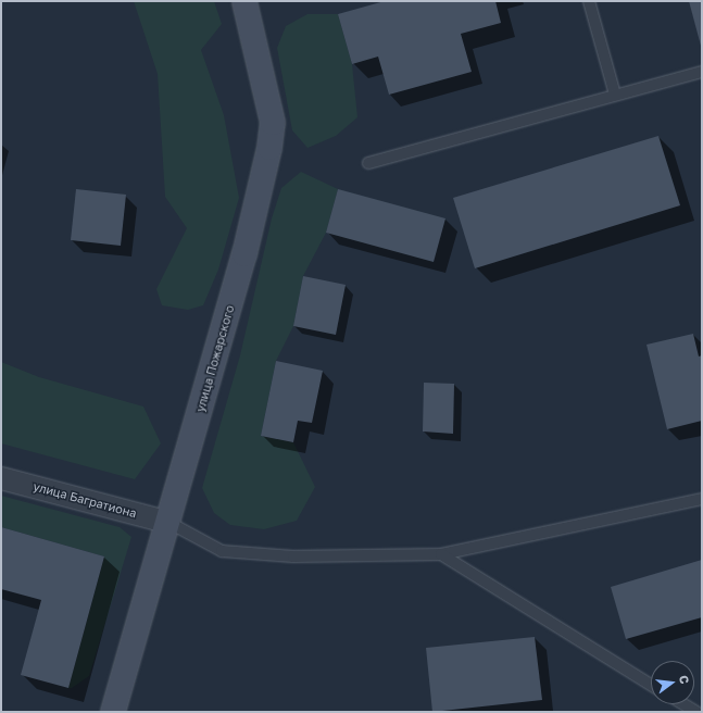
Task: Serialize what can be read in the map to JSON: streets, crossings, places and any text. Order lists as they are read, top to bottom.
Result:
{
  "streets": {
    "street": ["улица Пожарского", "улица Багратиона"]
  },
  "crossings": [
    ["улица Пожарского", "улица Багратиона"]
  ],
  "north": "right"
}
